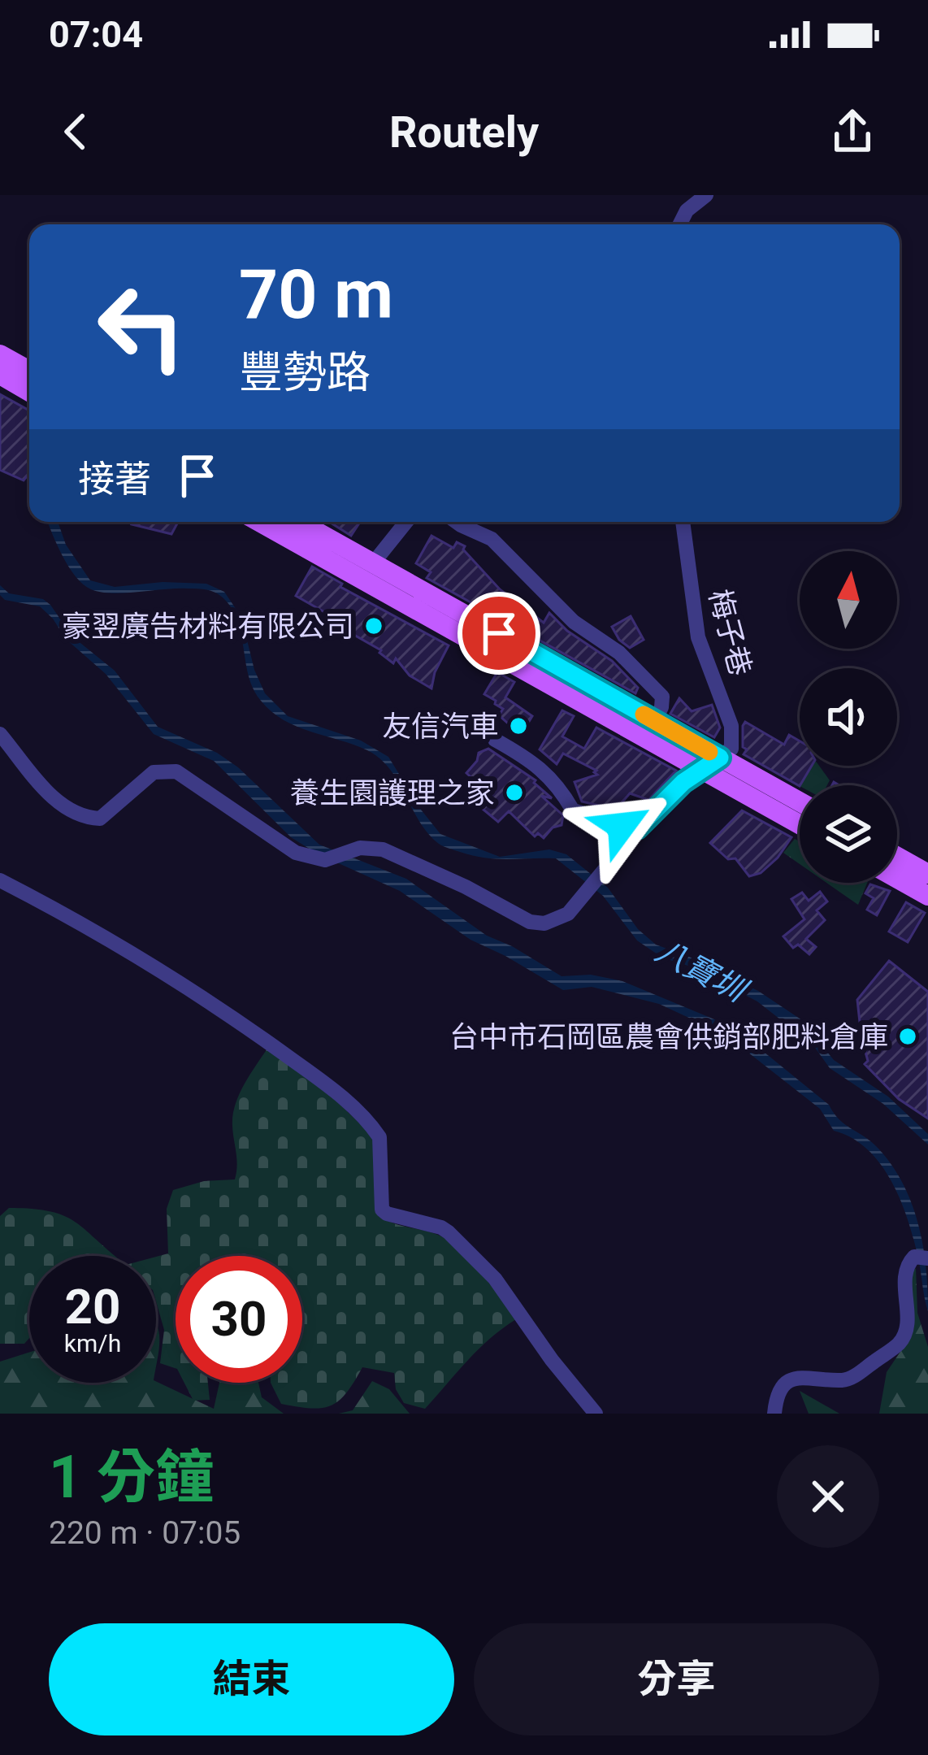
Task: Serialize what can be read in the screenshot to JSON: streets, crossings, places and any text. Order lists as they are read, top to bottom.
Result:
{
  "streets": {
    "street": ["梅子巷"]
  },
  "water": ["八寶圳"],
  "places": [
    "豪翌廣告材料有限公司",
    "友信汽車",
    "養生園護理之家",
    "台中市石岡區農會供銷部肥料倉庫"
  ],
  "north": "top",
  "page": {
    "status": "07:04",
    "header": "Routely",
    "turn": ["70 m", "豐勢路"],
    "then": "接著",
    "speed": "20 km/h",
    "limit": "30",
    "heading": ["1 分鐘", "220 m · 07:05"],
    "buttons": ["結束", "分享"]
  }
}
